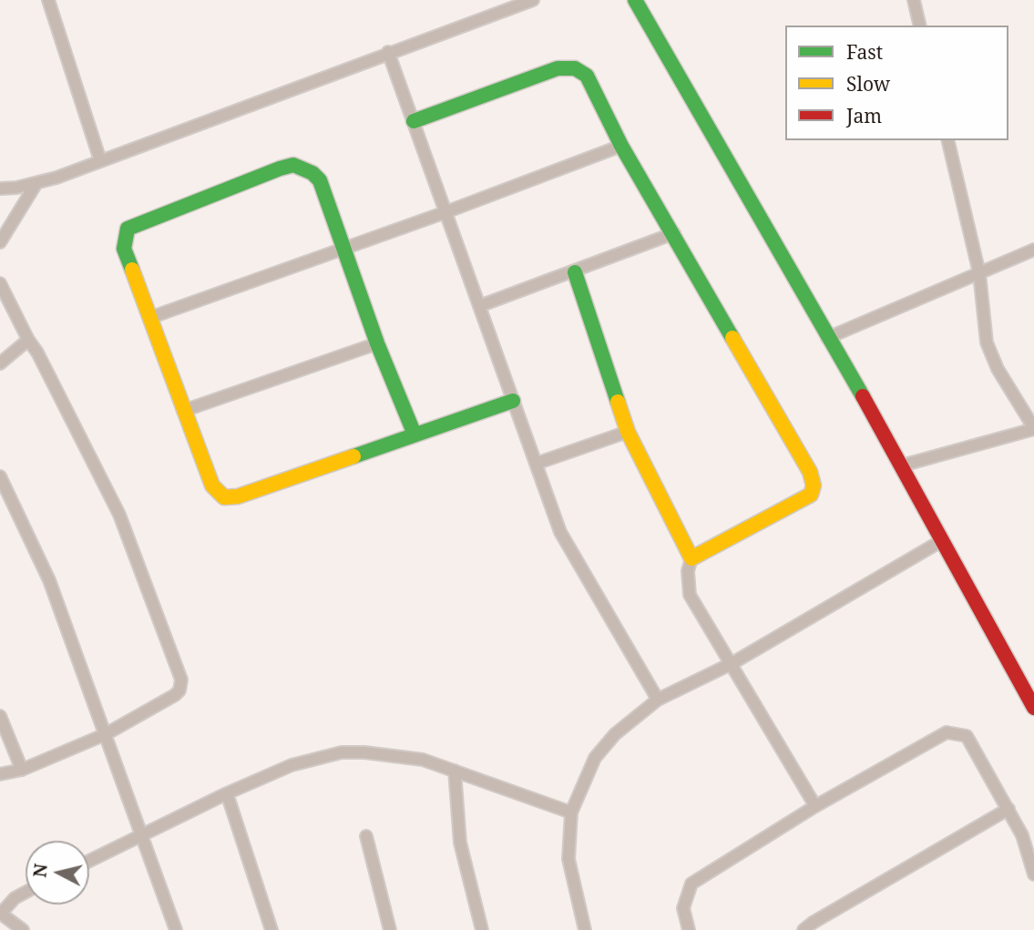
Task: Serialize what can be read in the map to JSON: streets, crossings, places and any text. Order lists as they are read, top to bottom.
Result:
{
  "legend": ["Fast", "Slow", "Jam"],
  "north": "left"
}
